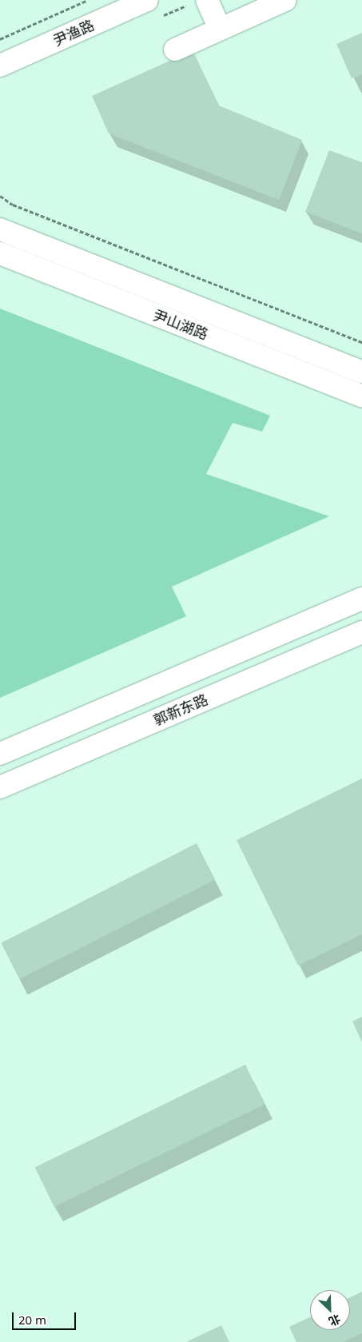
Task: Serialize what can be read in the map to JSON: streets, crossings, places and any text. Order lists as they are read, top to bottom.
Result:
{
  "streets": {
    "main road": ["尹渔路", "尹山湖路", "郭新东路"]
  },
  "scale_bar": "20 m",
  "north": "bottom right"
}
